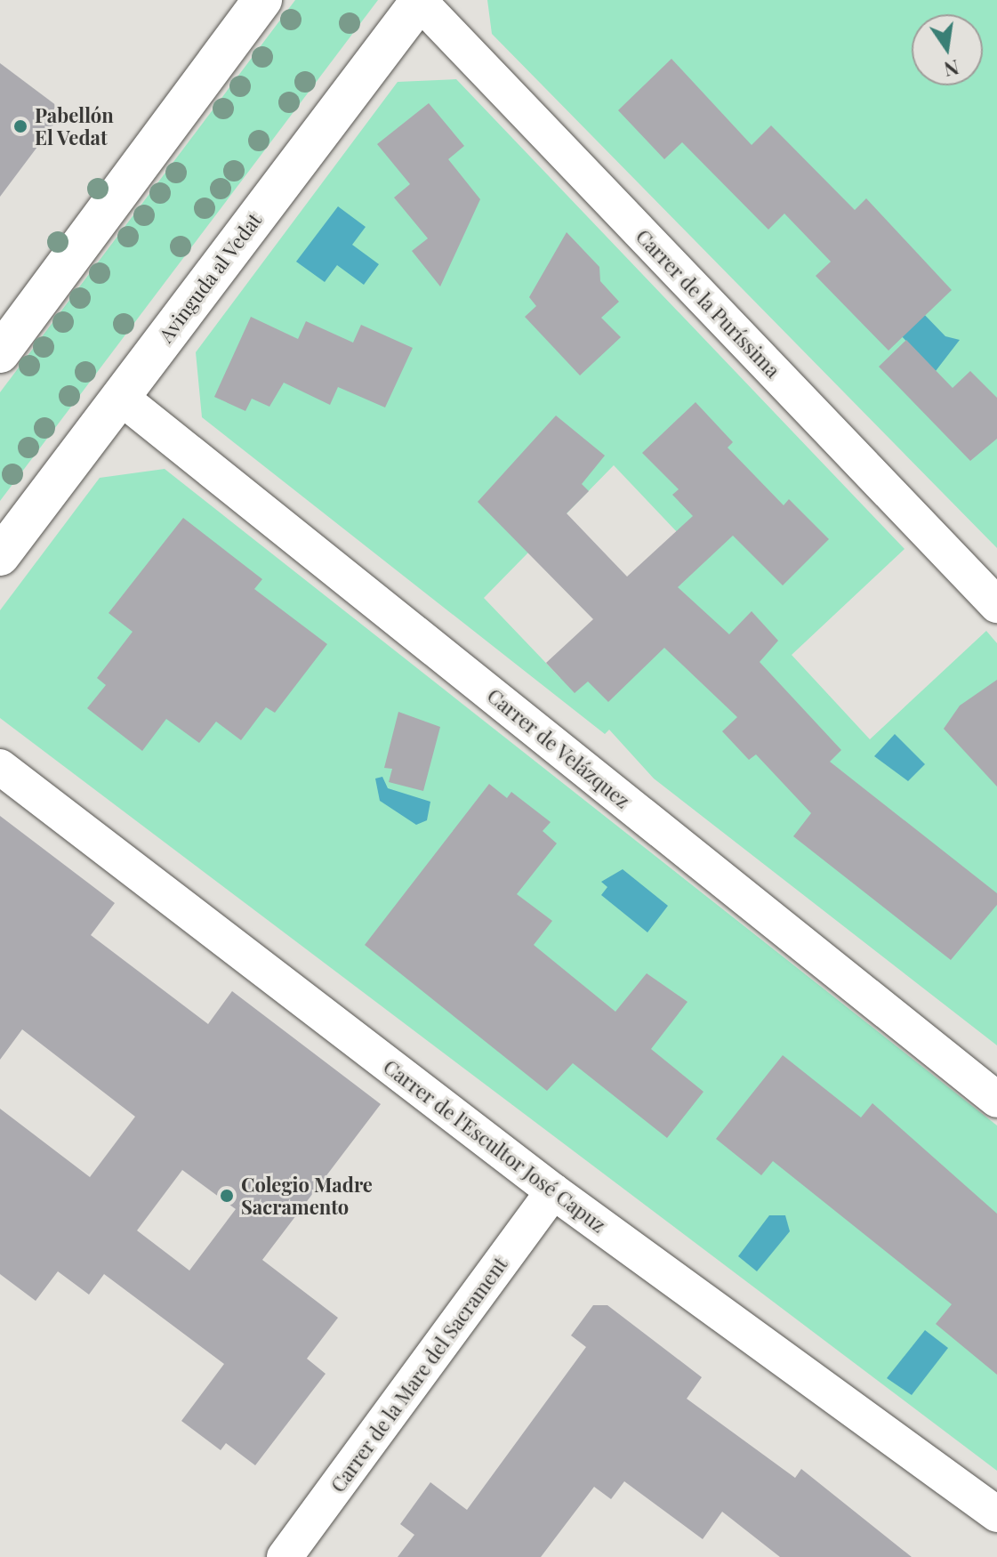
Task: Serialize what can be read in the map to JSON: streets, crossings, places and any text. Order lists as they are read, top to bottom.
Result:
{
  "streets": {
    "street": [
      "Avinguda al Vedat",
      "Carrer de la Puríssima",
      "Carrer de Velázquez",
      "Carrer de l'Escultor José Capuz",
      "Carrer de la Mare del Sacrament"
    ]
  },
  "crossings": [
    ["Avinguda al Vedat", "Carrer de la Puríssima"],
    ["Avinguda al Vedat", "Carrer de Velázquez"],
    ["Carrer de l'Escultor José Capuz", "Carrer de la Mare del Sacrament"]
  ],
  "places": ["Pabellón El Vedat", "Colegio Madre Sacramento"],
  "north": "bottom"
}
